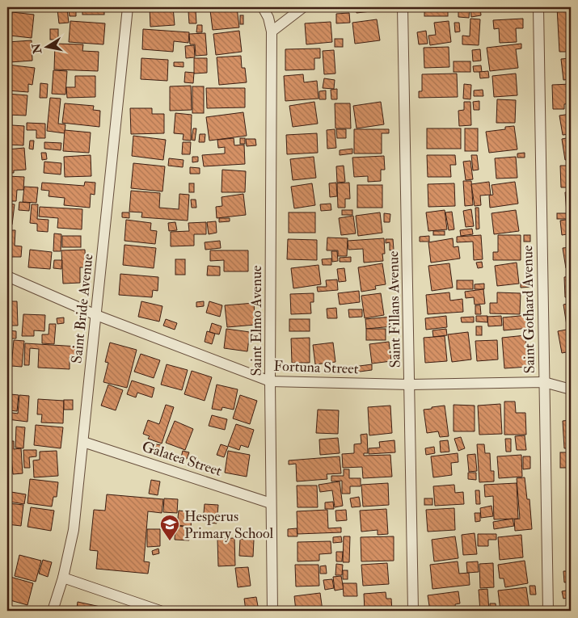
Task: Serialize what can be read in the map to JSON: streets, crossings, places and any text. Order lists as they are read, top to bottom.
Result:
{
  "streets": {
    "street": [
      "Saint Bride Avenue",
      "Saint Fillans Avenue",
      "Saint Gothard Avenue",
      "Saint Elmo Avenue",
      "Fortuna Street",
      "Galatea Street"
    ]
  },
  "crossings": [
    ["Saint Bride Avenue", "Fortuna Street"],
    ["Saint Bride Avenue", "Galatea Street"],
    ["Saint Fillans Avenue", "Fortuna Street"],
    ["Saint Gothard Avenue", "Fortuna Street"],
    ["Saint Elmo Avenue", "Fortuna Street"],
    ["Saint Elmo Avenue", "Galatea Street"]
  ],
  "places": {
    "school or university": ["Hesperus Primary School"]
  },
  "north": "left"
}
